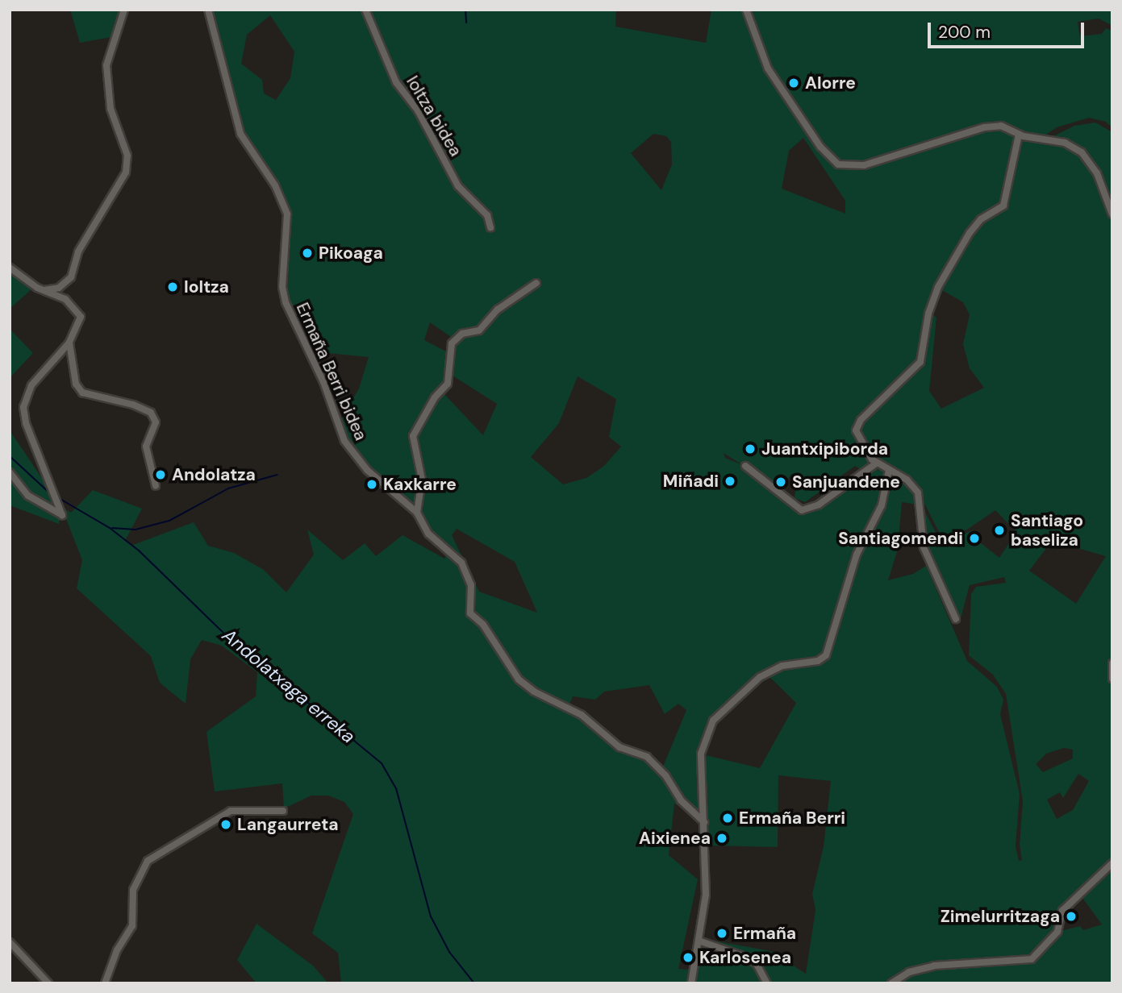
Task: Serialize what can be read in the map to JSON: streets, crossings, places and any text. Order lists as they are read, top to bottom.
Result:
{
  "streets": {
    "street": ["Ioltza bidea", "Ermaña Berri bidea"]
  },
  "water": ["Andolatxaga erreka"],
  "places": [
    "Alorre",
    "Pikoaga",
    "Ioltza",
    "Juantxipiborda",
    "Andolatza",
    "Miñadi",
    "Sanjuandene",
    "Kaxkarre",
    "Santiago baseliza",
    "Santiagomendi",
    "Ermaña Berri",
    "Langaurreta",
    "Aixienea",
    "Zimelurritzaga",
    "Ermaña",
    "Karlosenea"
  ],
  "scale_bar": "200 m"
}
